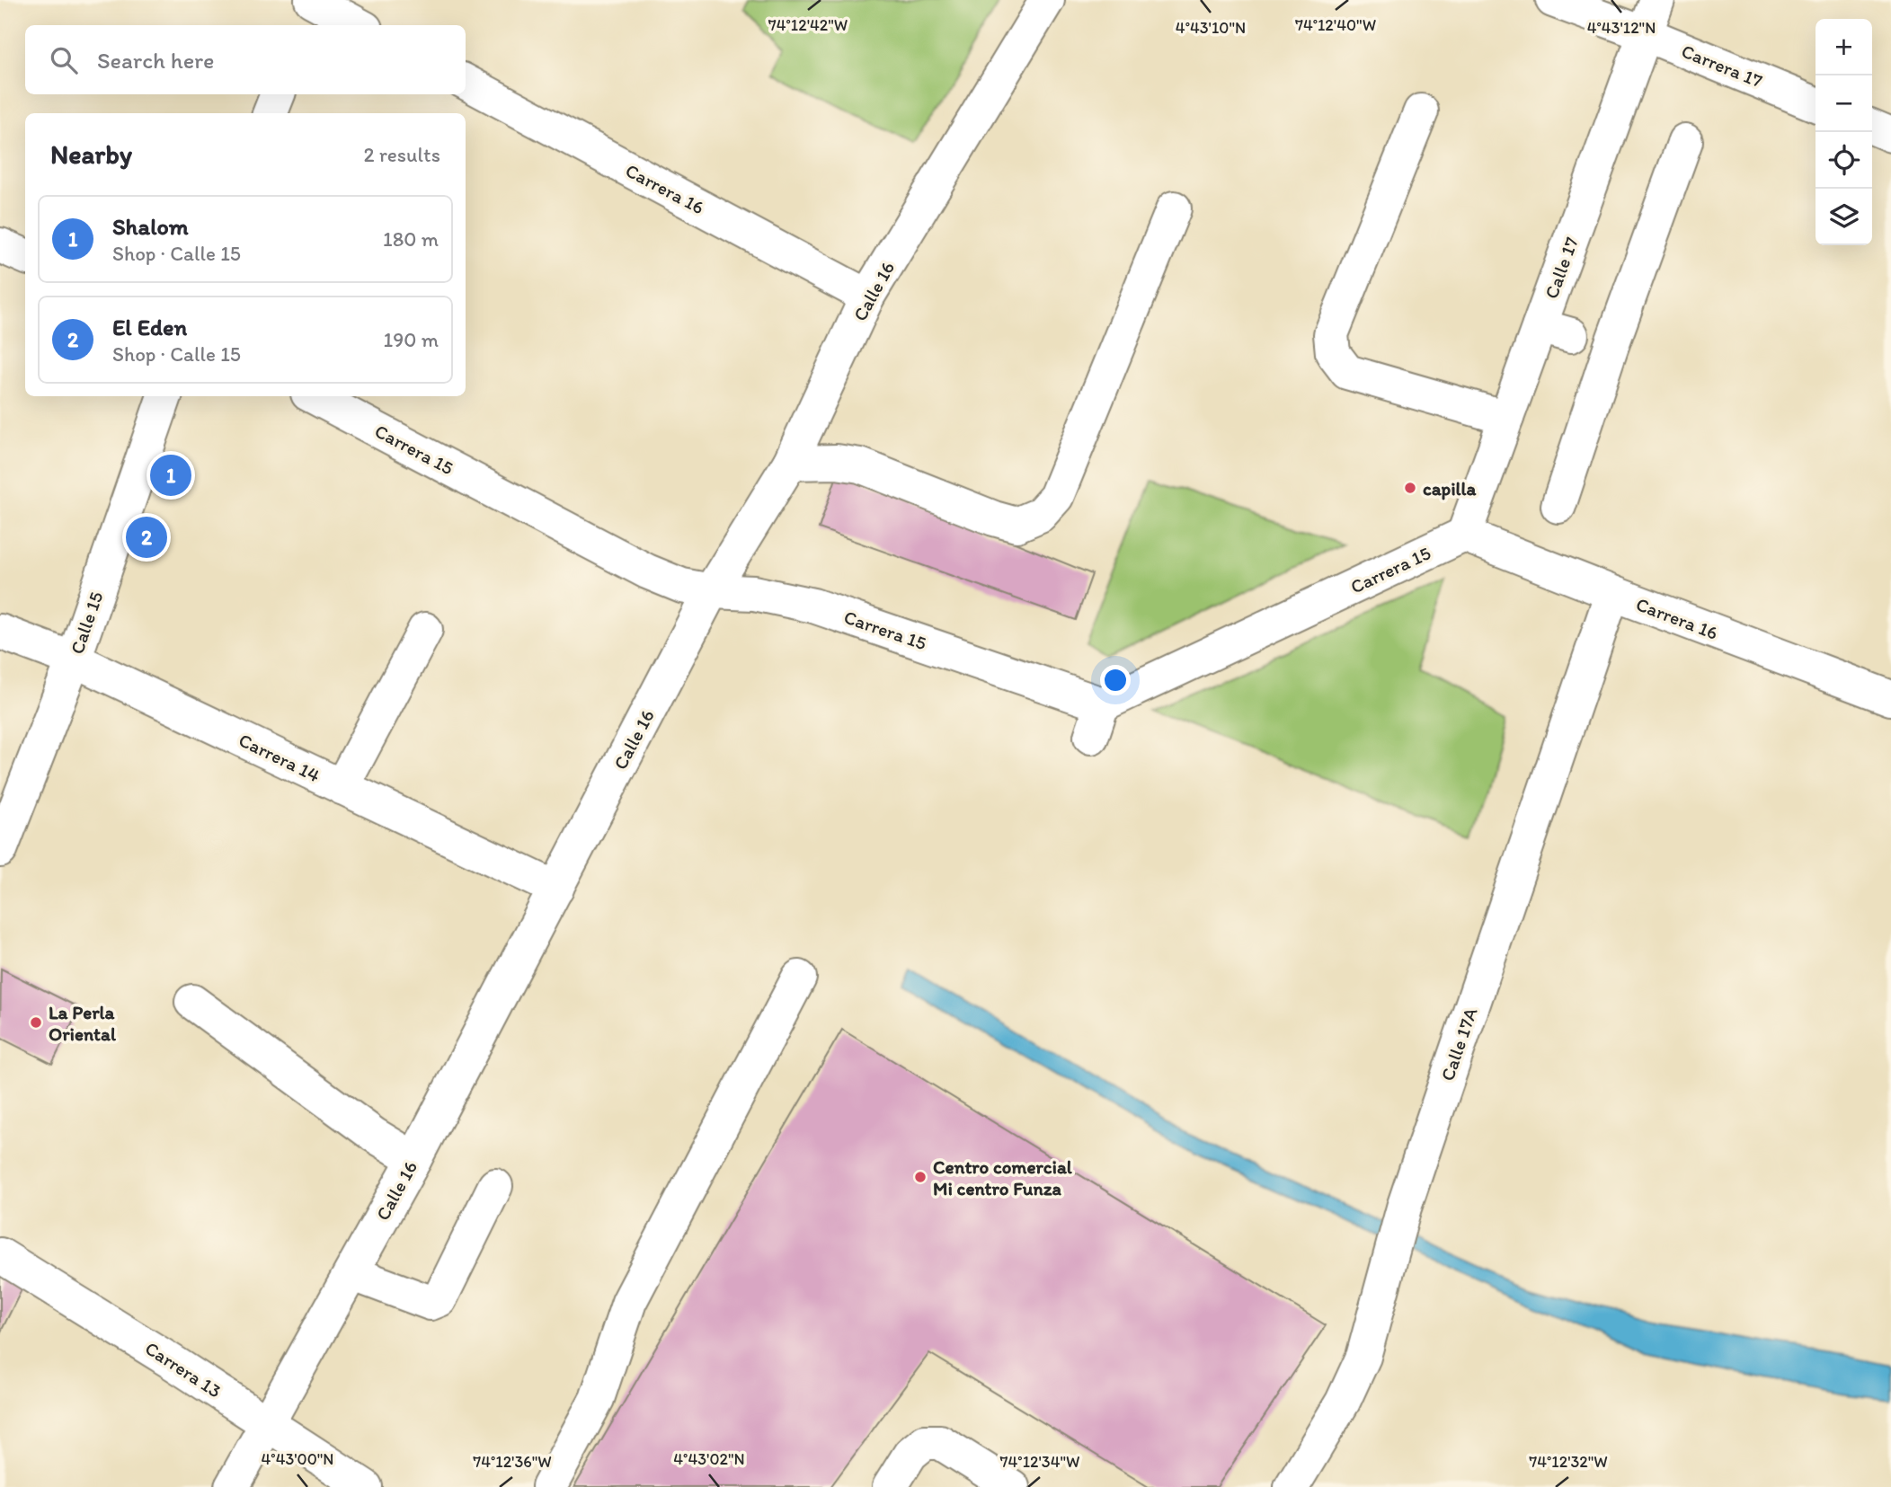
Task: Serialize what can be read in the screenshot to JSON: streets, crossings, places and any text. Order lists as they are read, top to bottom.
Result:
{
  "streets": {
    "street": [
      "Carrera 17",
      "Carrera 16",
      "Calle 17",
      "Calle 16",
      "Carrera 15",
      "Calle 15",
      "Carrera 14",
      "Calle 17A",
      "Carrera 13"
    ]
  },
  "crossings": [
    ["Carrera 17", "Calle 17"],
    ["Carrera 16", "Calle 17"],
    ["Carrera 16", "Calle 16"],
    ["Carrera 16", "Carrera 15"],
    ["Carrera 16", "Calle 17A"],
    ["Calle 17", "Carrera 15"],
    ["Calle 16", "Carrera 15"],
    ["Calle 16", "Carrera 14"],
    ["Calle 16", "Carrera 13"],
    ["Calle 15", "Carrera 14"]
  ],
  "places": ["capilla", "La Perla Oriental", "Centro comercial Mi centro Funza"],
  "page": {
    "map_buttons": ["+", "−"],
    "search": "Search here",
    "heading": ["Nearby", "2 results"],
    "list": [
      {
        "mark": "1",
        "name": "Shalom",
        "note": "Shop · Calle 15",
        "value": "180 m"
      },
      {
        "mark": "2",
        "name": "El Eden",
        "note": "Shop · Calle 15",
        "value": "190 m"
      }
    ],
    "pins": ["1", "2"]
  },
  "coordinates": [
    "74°12'42\"W",
    "74°12'40\"W",
    "4°43'10\"N",
    "4°43'12\"N",
    "4°43'00\"N",
    "4°43'02\"N",
    "74°12'36\"W",
    "74°12'34\"W",
    "74°12'32\"W"
  ]
}
